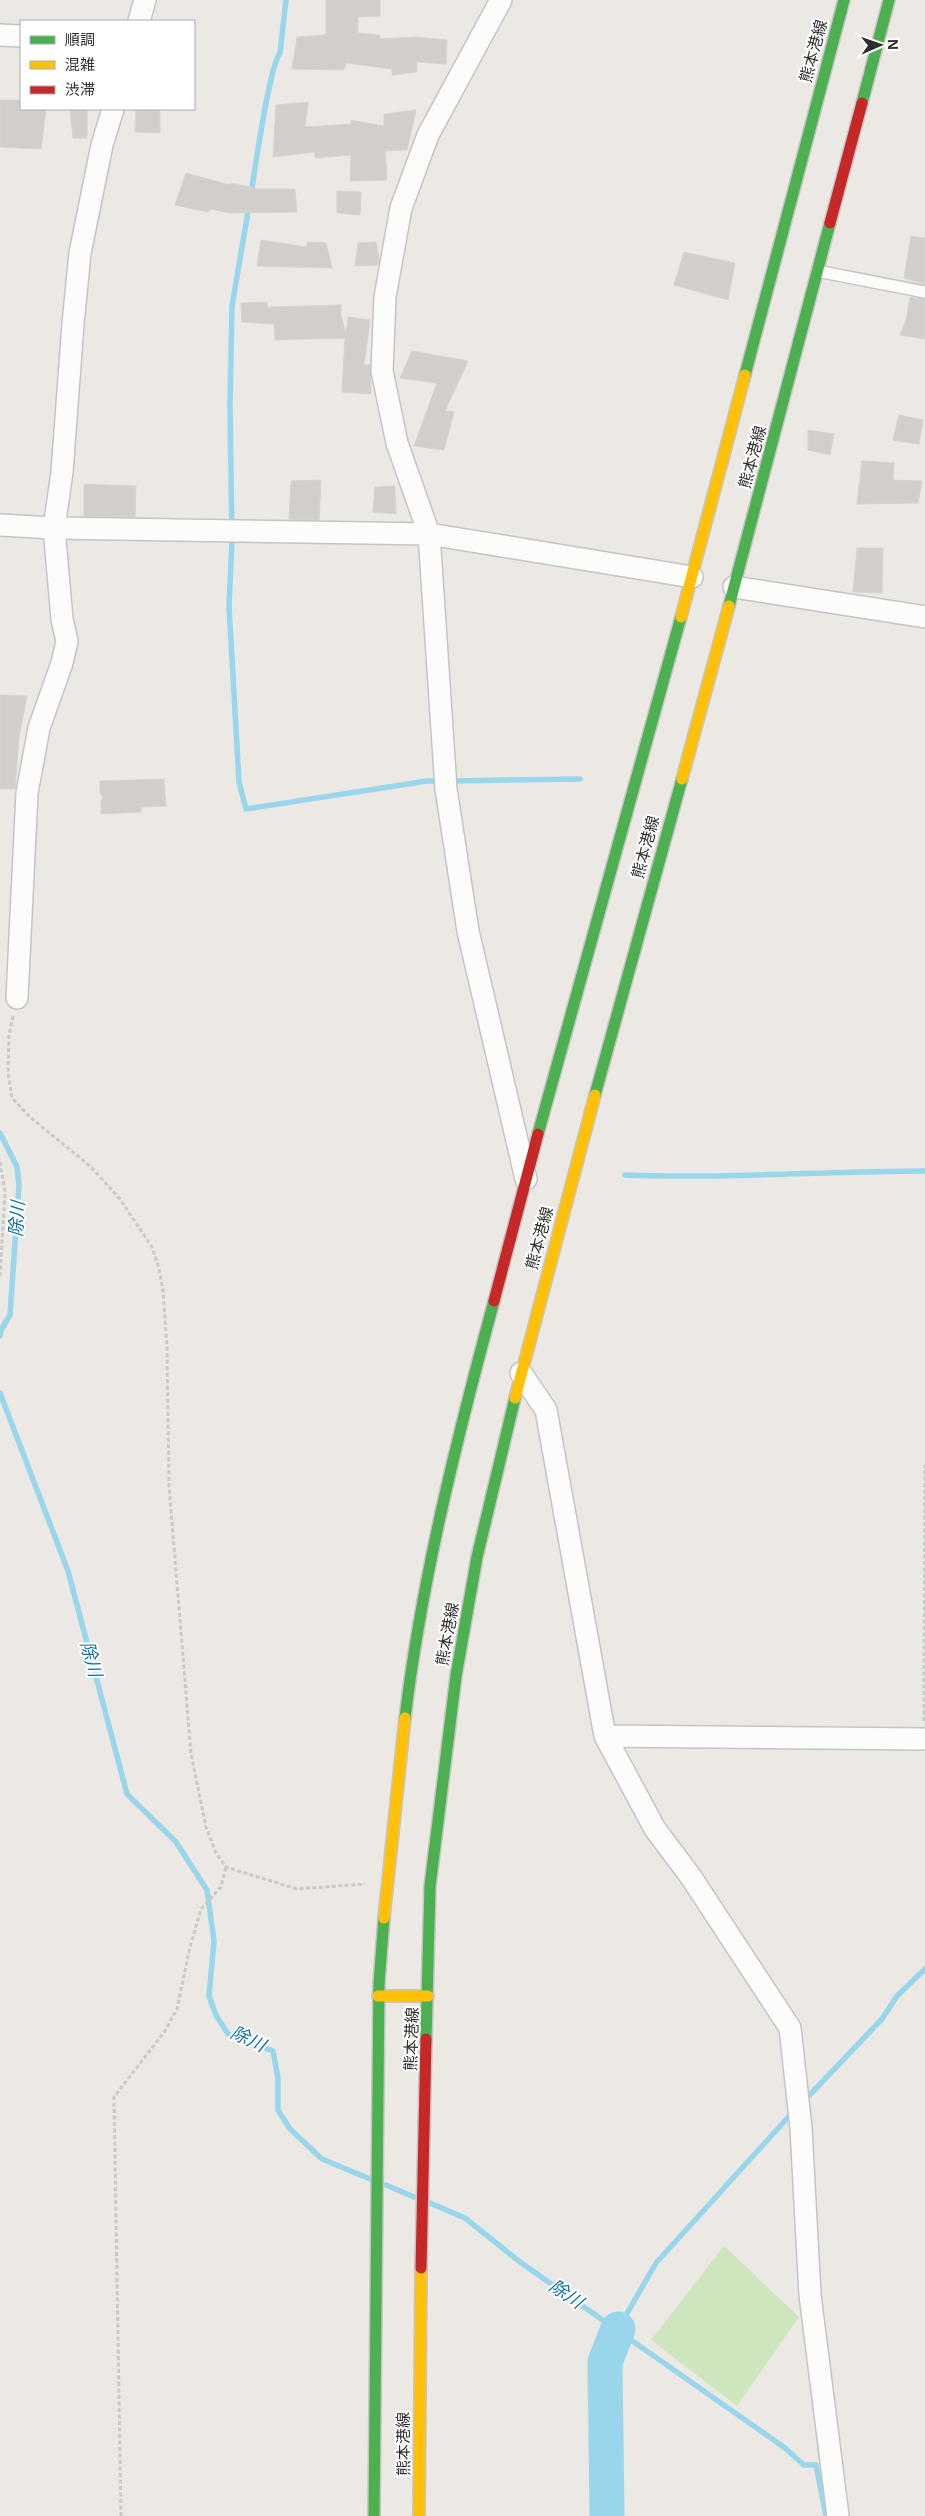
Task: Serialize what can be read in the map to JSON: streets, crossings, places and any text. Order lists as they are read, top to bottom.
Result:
{
  "streets": {
    "main road": ["熊本港線"]
  },
  "water": ["除川"],
  "legend": ["順調", "混雑", "渋滞"],
  "north": "right"
}
